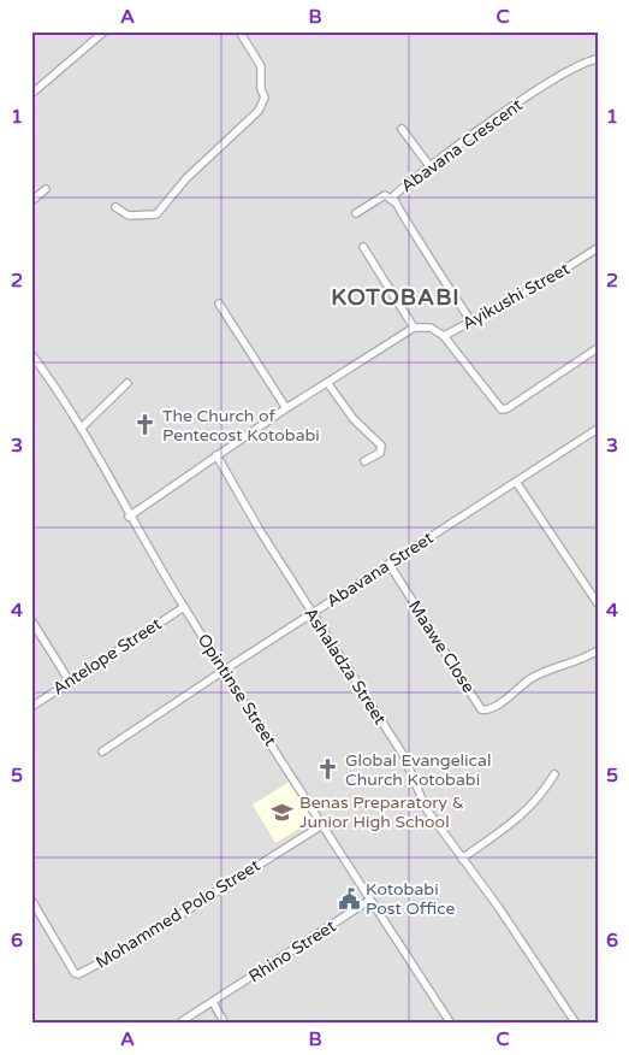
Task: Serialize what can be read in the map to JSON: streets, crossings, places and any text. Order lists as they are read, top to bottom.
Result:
{
  "streets": {
    "street": [
      "Abavana Crescent",
      "Ayikushi Street",
      "Abavana Street",
      "Maawe Close",
      "Antelope Street",
      "Ashaladza Street",
      "Opintinse Street",
      "Mohammed Polo Street",
      "Rhino Street"
    ]
  },
  "crossings": [
    ["Abavana Crescent", "Ayikushi Street"],
    ["Abavana Street", "Maawe Close"],
    ["Abavana Street", "Ashaladza Street"],
    ["Abavana Street", "Opintinse Street"],
    ["Antelope Street", "Opintinse Street"],
    ["Opintinse Street", "Mohammed Polo Street"],
    ["Opintinse Street", "Rhino Street"]
  ],
  "districts": ["KOTOBABI"],
  "places": {
    "church": ["The Church of Pentecost Kotobabi", "Global Evangelical Church Kotobabi"],
    "school or university": ["Benas Preparatory & Junior High School"],
    "public building": ["Kotobabi Post Office"]
  },
  "grid": {
    "columns": ["A", "B", "C"],
    "rows": [
      "1",
      "2",
      "3",
      "4",
      "5",
      "6"
    ]
  }
}
